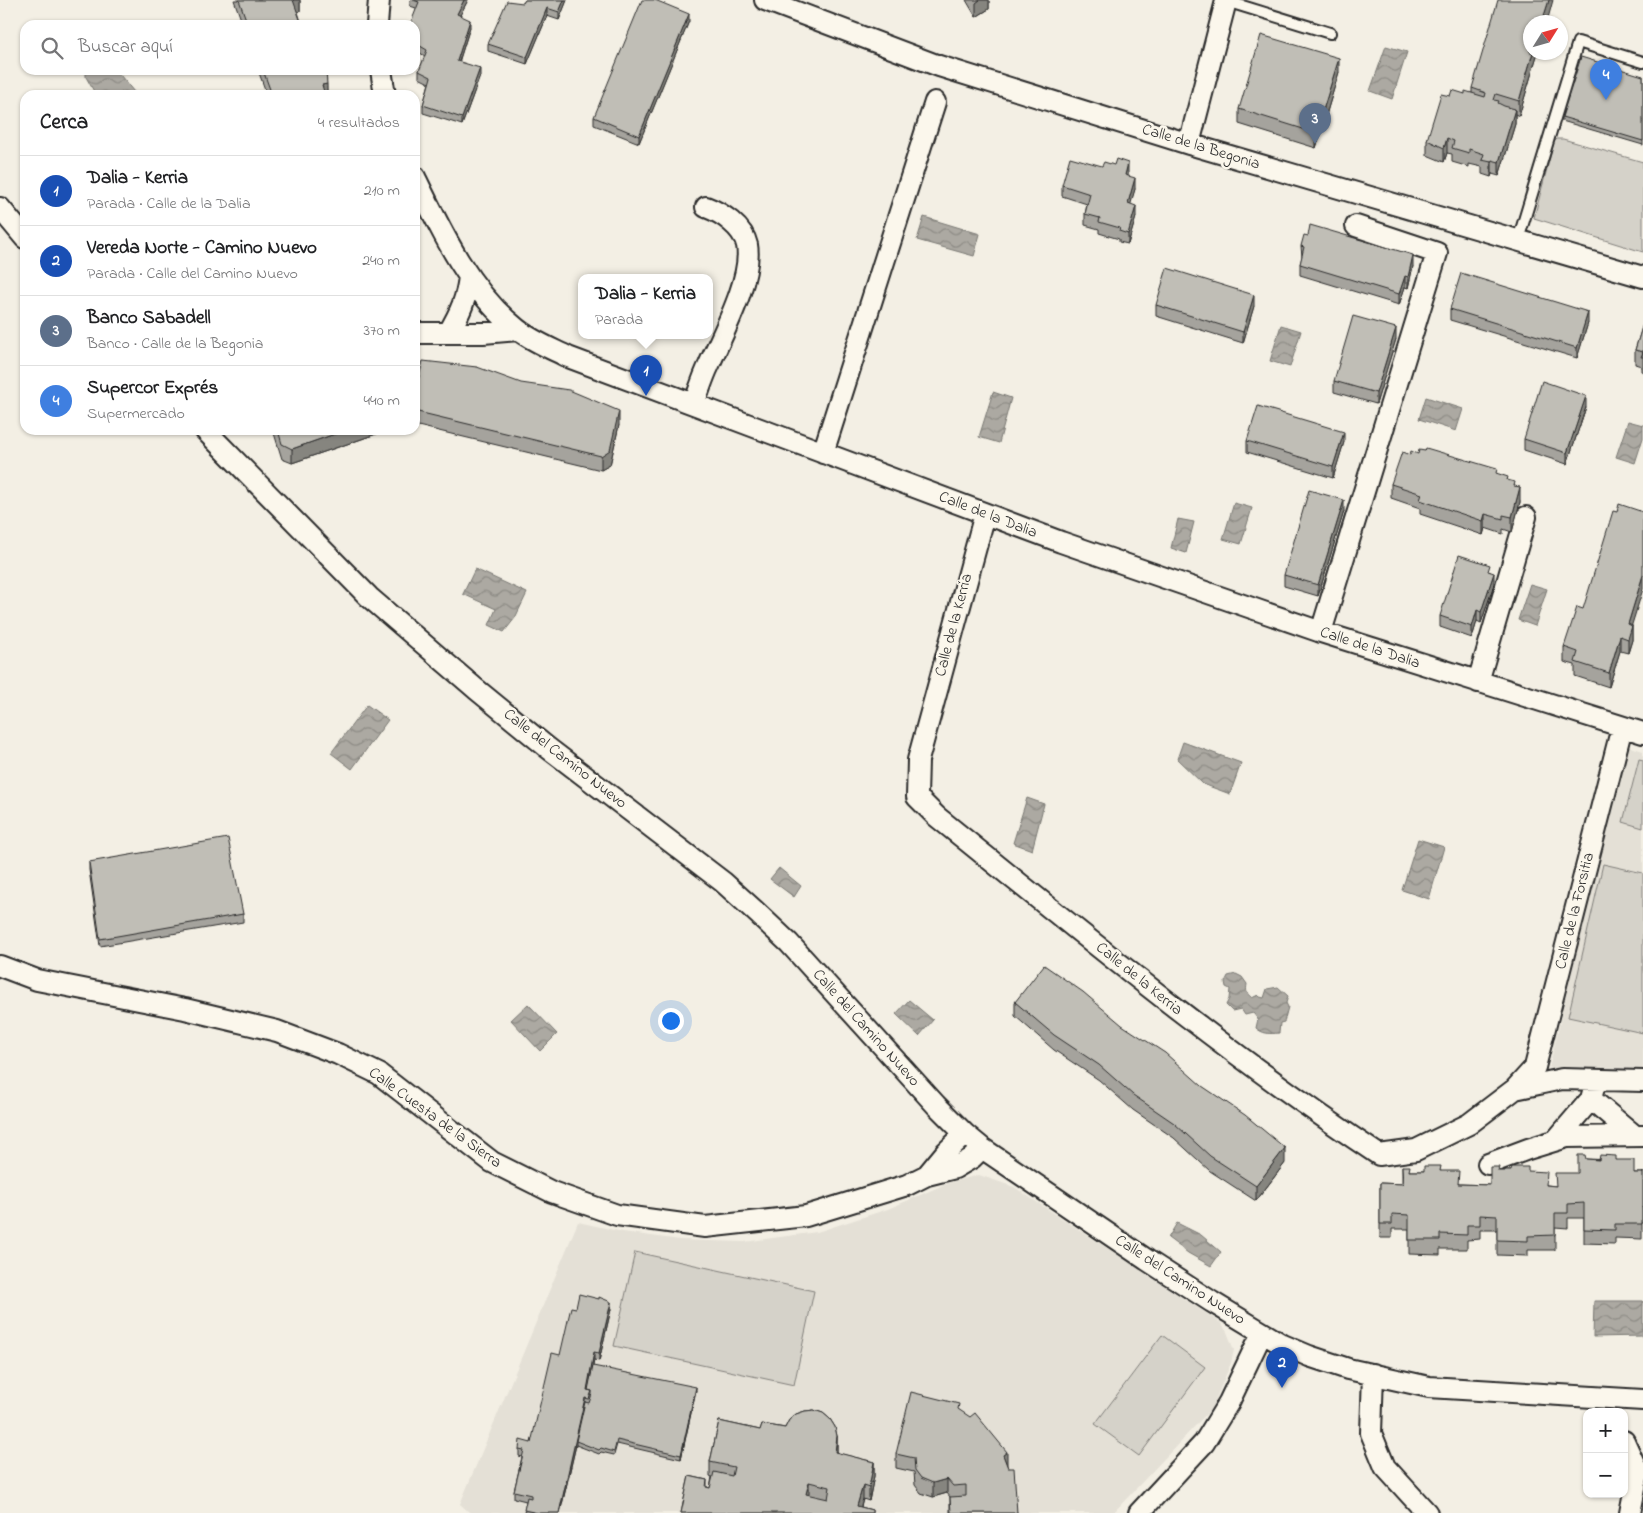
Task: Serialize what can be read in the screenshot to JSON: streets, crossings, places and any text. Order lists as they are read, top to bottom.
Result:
{
  "streets": {
    "street": [
      "Calle de la Begonia",
      "Calle de la Dalia",
      "Calle de la Kerria",
      "Calle del Camino Nuevo",
      "Calle de la Forsitia",
      "Calle Cuesta de la Sierra"
    ]
  },
  "crossings": [
    ["Calle de la Dalia", "Calle de la Kerria"],
    ["Calle de la Dalia", "Calle de la Forsitia"],
    ["Calle de la Kerria", "Calle de la Forsitia"]
  ],
  "north": "top right",
  "page": {
    "search": "Buscar aquí",
    "pins": [
      "4",
      "3",
      "1",
      "2"
    ],
    "heading": ["Cerca", "4 resultados"],
    "list": [
      {
        "mark": "1",
        "name": "Dalia - Kerria",
        "note": "Parada · Calle de la Dalia",
        "value": "210 m"
      },
      {
        "mark": "2",
        "name": "Vereda Norte - Camino Nuevo",
        "note": "Parada · Calle del Camino Nuevo",
        "value": "240 m"
      },
      {
        "mark": "3",
        "name": "Banco Sabadell",
        "note": "Banco · Calle de la Begonia",
        "value": "370 m"
      },
      {
        "mark": "4",
        "name": "Supercor Exprés",
        "note": "Supermercado",
        "value": "440 m"
      }
    ],
    "popup": ["Dalia - Kerria", "Parada"],
    "map_buttons": ["+", "−"]
  }
}
